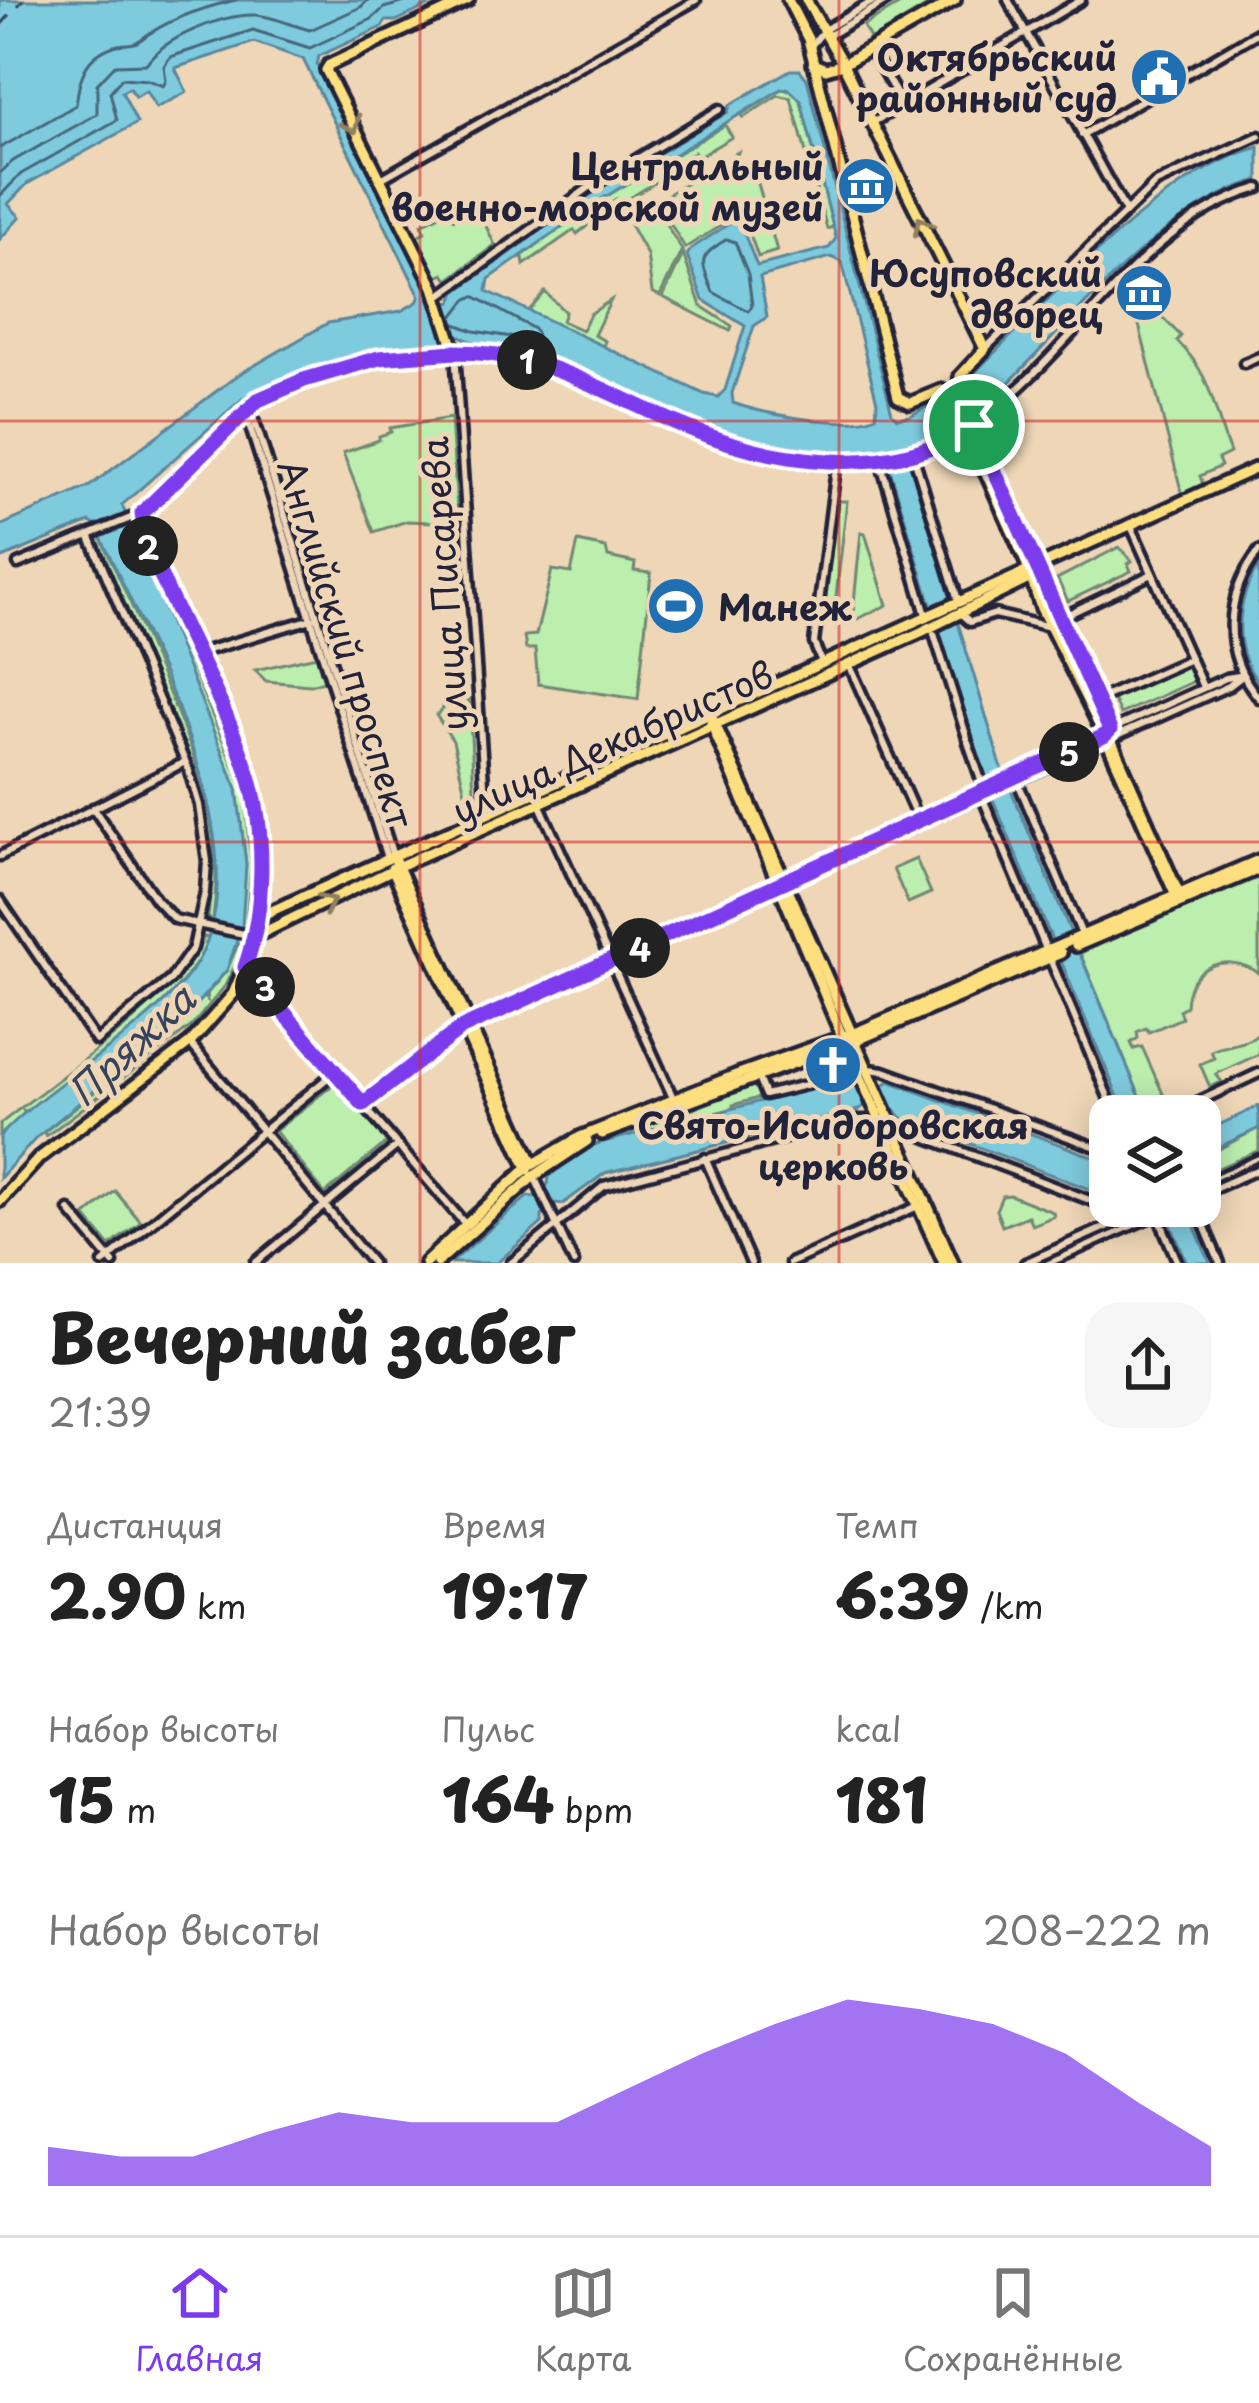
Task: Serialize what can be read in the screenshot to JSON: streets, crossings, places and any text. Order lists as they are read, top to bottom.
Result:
{
  "streets": {
    "main road": ["улица Писарева", "Английский проспект", "улица Декабристов"]
  },
  "crossings": [
    ["улица Писарева", "улица Декабристов"],
    ["Английский проспект", "улица Декабристов"]
  ],
  "water": ["Пряжка"],
  "places": {
    "public building": ["Октябрьский районный суд"],
    "museum": ["Центральный военно-морской музей", "Юсуповский дворец"],
    "sports": ["Манеж"],
    "church": ["Свято-Исидоровская церковь"]
  },
  "page": {
    "pins": [
      "1",
      "2",
      "5",
      "4",
      "3"
    ],
    "heading": ["Вечерний забег", "21:39"],
    "stats": [
      ["Дистанция", "2.90 km"],
      ["Время", "19:17"],
      ["Темп", "6:39 /km"],
      ["Набор высоты", "15 m"],
      ["Пульс", "164 bpm"],
      ["kcal", "181"]
    ],
    "chart": ["Набор высоты", "208–222 m"],
    "tabs": ["Главная", "Карта", "Сохранённые"]
  }
}
